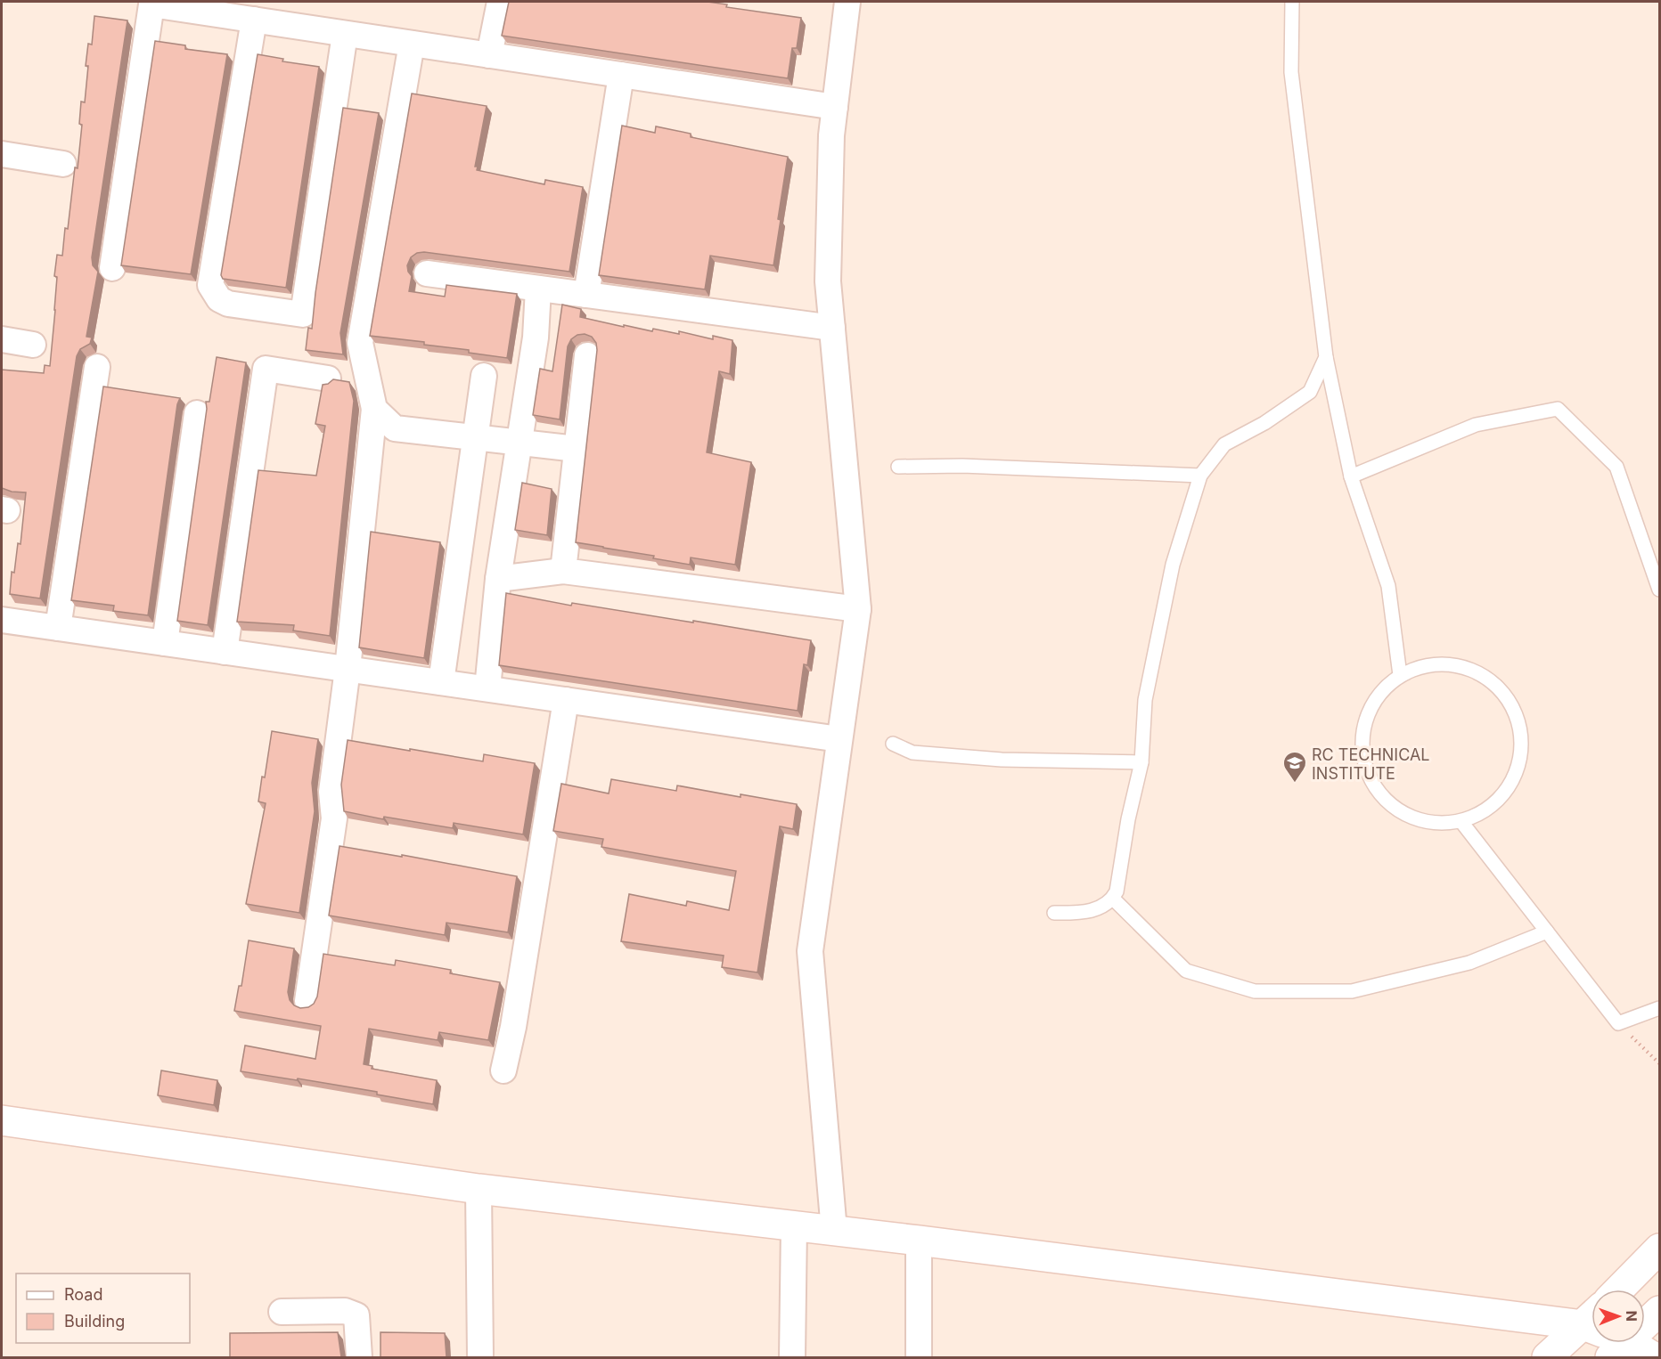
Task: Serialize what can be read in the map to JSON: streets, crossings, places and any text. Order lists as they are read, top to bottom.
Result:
{
  "places": {
    "school or university": ["RC TECHNICAL INSTITUTE"]
  },
  "legend": ["Road", "Building"],
  "north": "right"
}
